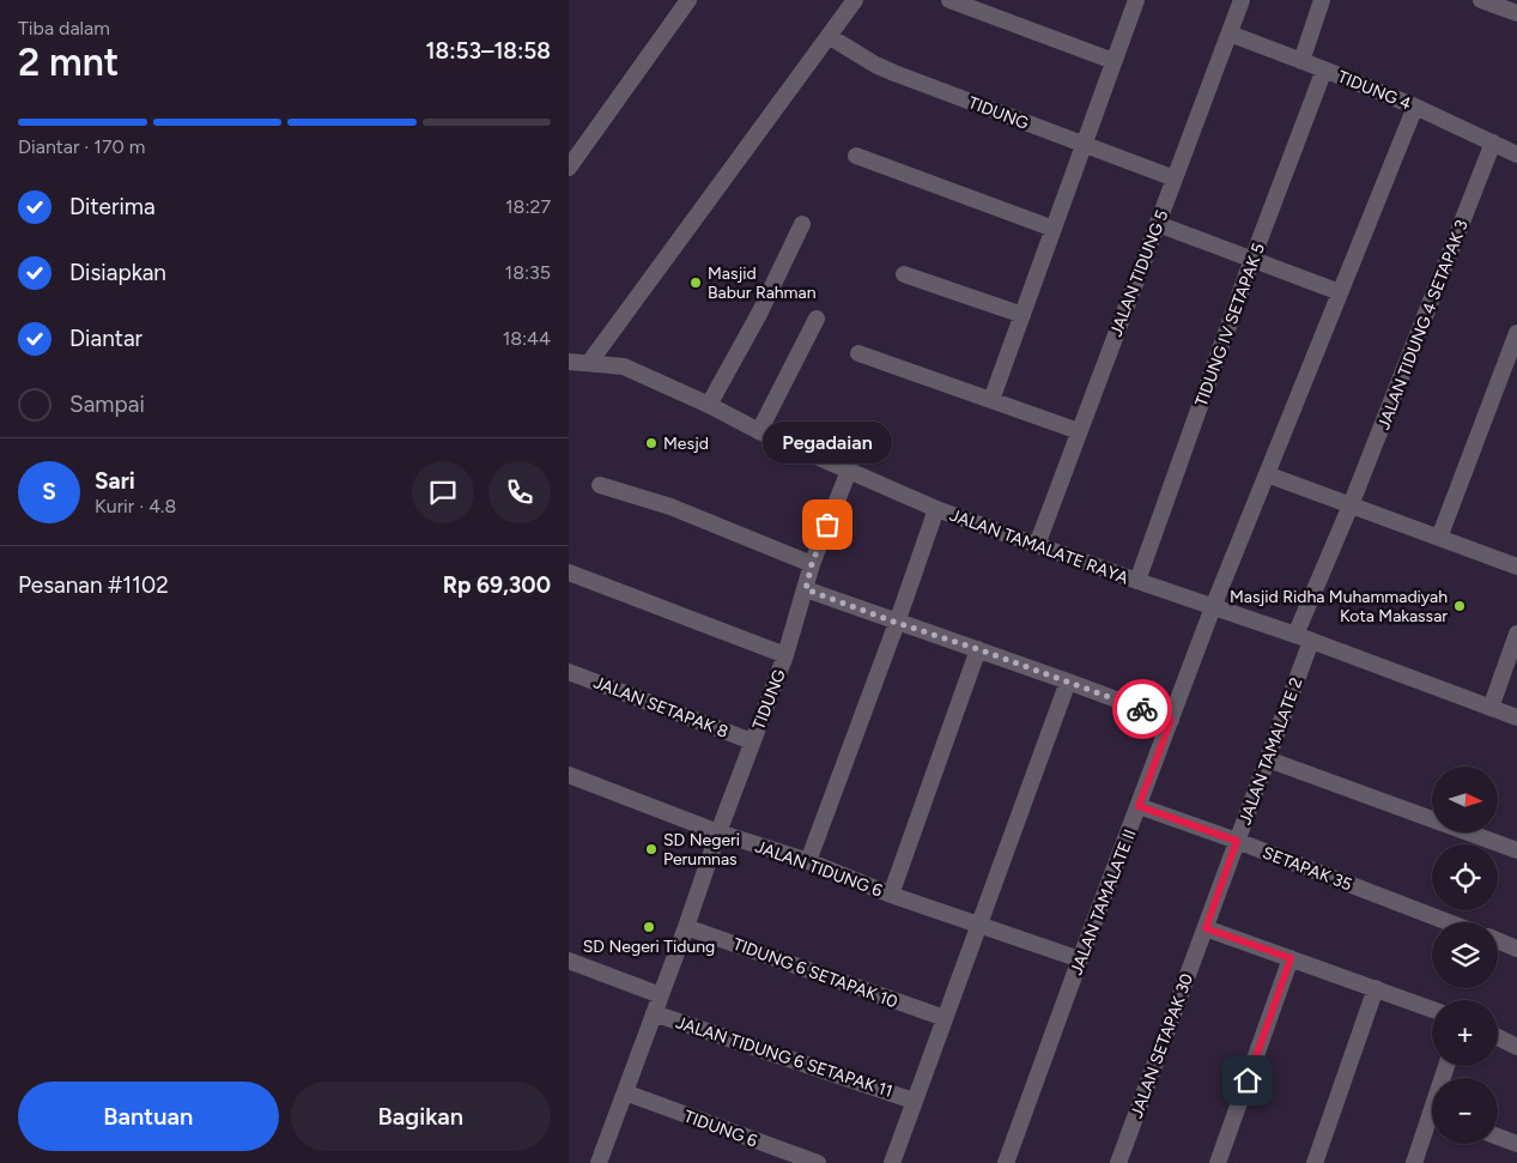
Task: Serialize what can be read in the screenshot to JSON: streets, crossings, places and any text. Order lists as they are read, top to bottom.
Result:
{
  "streets": {
    "street": [
      "TIDUNG 4",
      "TIDUNG",
      "JALAN TIDUNG 5",
      "TIDUNG IV SETAPAK 5",
      "JALAN TIDUNG 4 SETAPAK 3",
      "JALAN TAMALATE RAYA",
      "JALAN SETAPAK 8",
      "JALAN TAMALATE 2",
      "JALAN TIDUNG 6",
      "SETAPAK 35",
      "JALAN TAMALATE II",
      "TIDUNG 6 SETAPAK 10",
      "JALAN SETAPAK 30",
      "JALAN TIDUNG 6 SETAPAK 11",
      "TIDUNG 6"
    ]
  },
  "crossings": [
    ["TIDUNG 4", "JALAN TIDUNG 5"],
    ["TIDUNG 4", "TIDUNG IV SETAPAK 5"],
    ["TIDUNG 4", "JALAN TIDUNG 4 SETAPAK 3"],
    ["TIDUNG 4", "JALAN TAMALATE II"],
    ["TIDUNG", "JALAN TIDUNG 5"],
    ["TIDUNG", "JALAN TAMALATE RAYA"],
    ["TIDUNG", "JALAN SETAPAK 8"],
    ["TIDUNG", "JALAN TIDUNG 6"],
    ["JALAN TIDUNG 5", "JALAN TAMALATE RAYA"],
    ["TIDUNG IV SETAPAK 5", "JALAN TAMALATE RAYA"],
    ["JALAN TAMALATE RAYA", "JALAN TAMALATE 2"],
    ["JALAN TAMALATE RAYA", "JALAN TAMALATE II"],
    ["JALAN TAMALATE 2", "SETAPAK 35"],
    ["JALAN TAMALATE 2", "JALAN SETAPAK 30"],
    ["JALAN TIDUNG 6", "JALAN TAMALATE II"],
    ["SETAPAK 35", "JALAN TAMALATE II"]
  ],
  "places": [
    "Masjid Babur Rahman",
    "Mesjd",
    "Pegadaian",
    "Masjid Ridha Muhammadiyah Kota Makassar",
    "SD Negeri Perumnas",
    "SD Negeri Tidung"
  ],
  "north": "right",
  "page": {
    "heading": ["2 mnt", "Tiba dalam", "18:53–18:58"],
    "panel": [
      "Sari",
      "Kurir · 4.8",
      "Pesanan #1102",
      "Rp 69,300"
    ],
    "bar": "Diantar · 170 m",
    "list": [
      ["Diterima", "18:27"],
      ["Disiapkan", "18:35"],
      ["Diantar", "18:44"],
      "Sampai"
    ],
    "bubble": "Pegadaian",
    "round": "S",
    "map_buttons": ["+", "−"],
    "buttons": ["Bantuan", "Bagikan"]
  }
}
